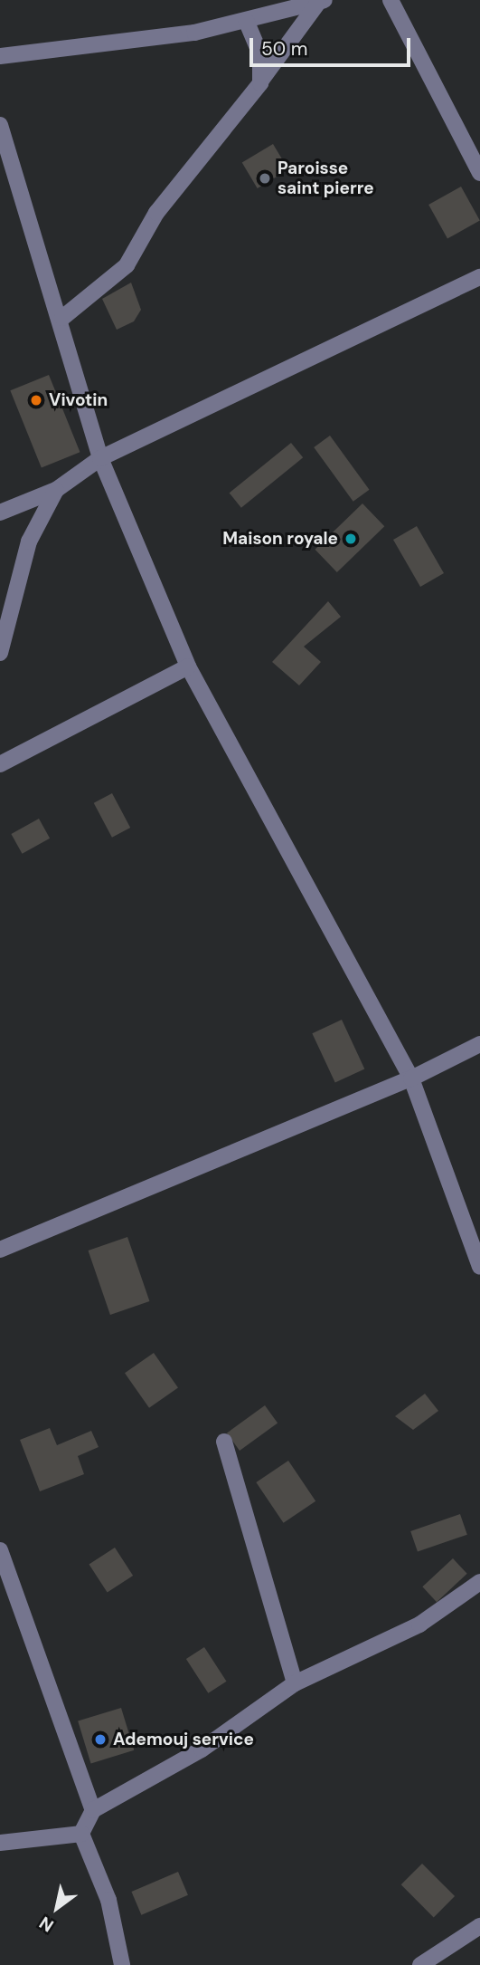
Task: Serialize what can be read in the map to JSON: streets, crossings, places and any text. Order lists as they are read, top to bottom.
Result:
{
  "places": [
    "Paroisse saint pierre",
    "Vivotin",
    "Maison royale",
    "Ademouj service"
  ],
  "scale_bar": "50 m",
  "north": "bottom left"
}
